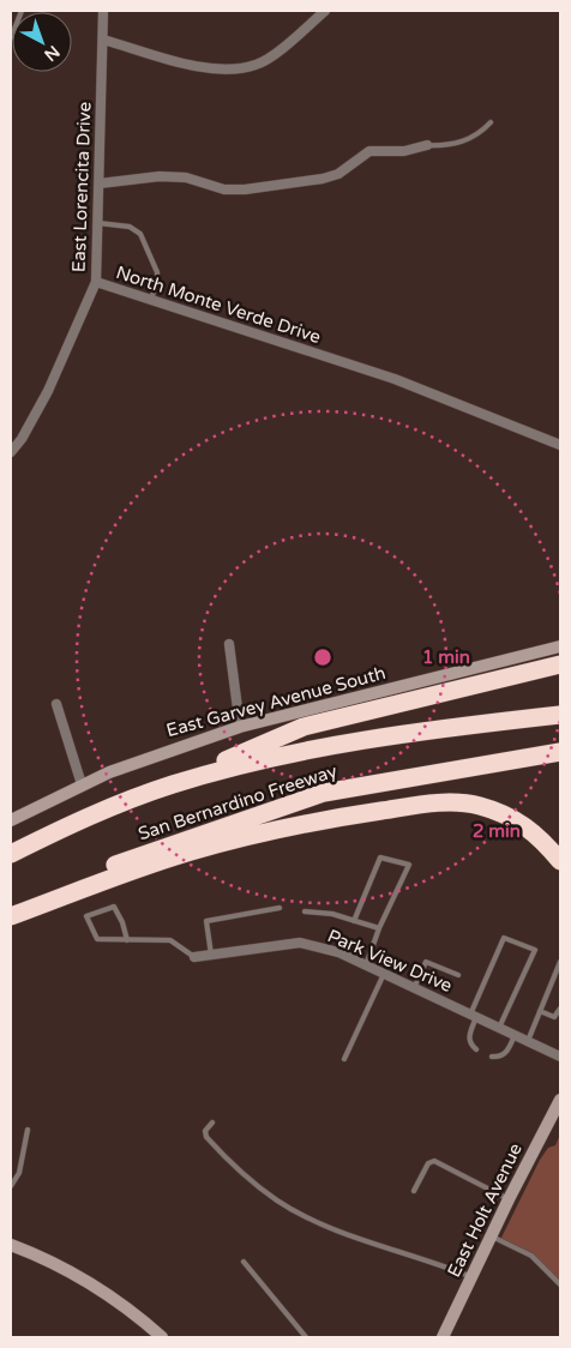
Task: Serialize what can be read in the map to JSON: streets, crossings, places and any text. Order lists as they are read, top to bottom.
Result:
{
  "streets": {
    "highway": ["San Bernardino Freeway"],
    "street": [
      "East Lorencita Drive",
      "North Monte Verde Drive",
      "East Garvey Avenue South",
      "Park View Drive",
      "East Holt Avenue"
    ]
  },
  "crossings": [
    ["East Lorencita Drive", "North Monte Verde Drive"]
  ],
  "north": "bottom right",
  "rings": ["1 min", "2 min"]
}
